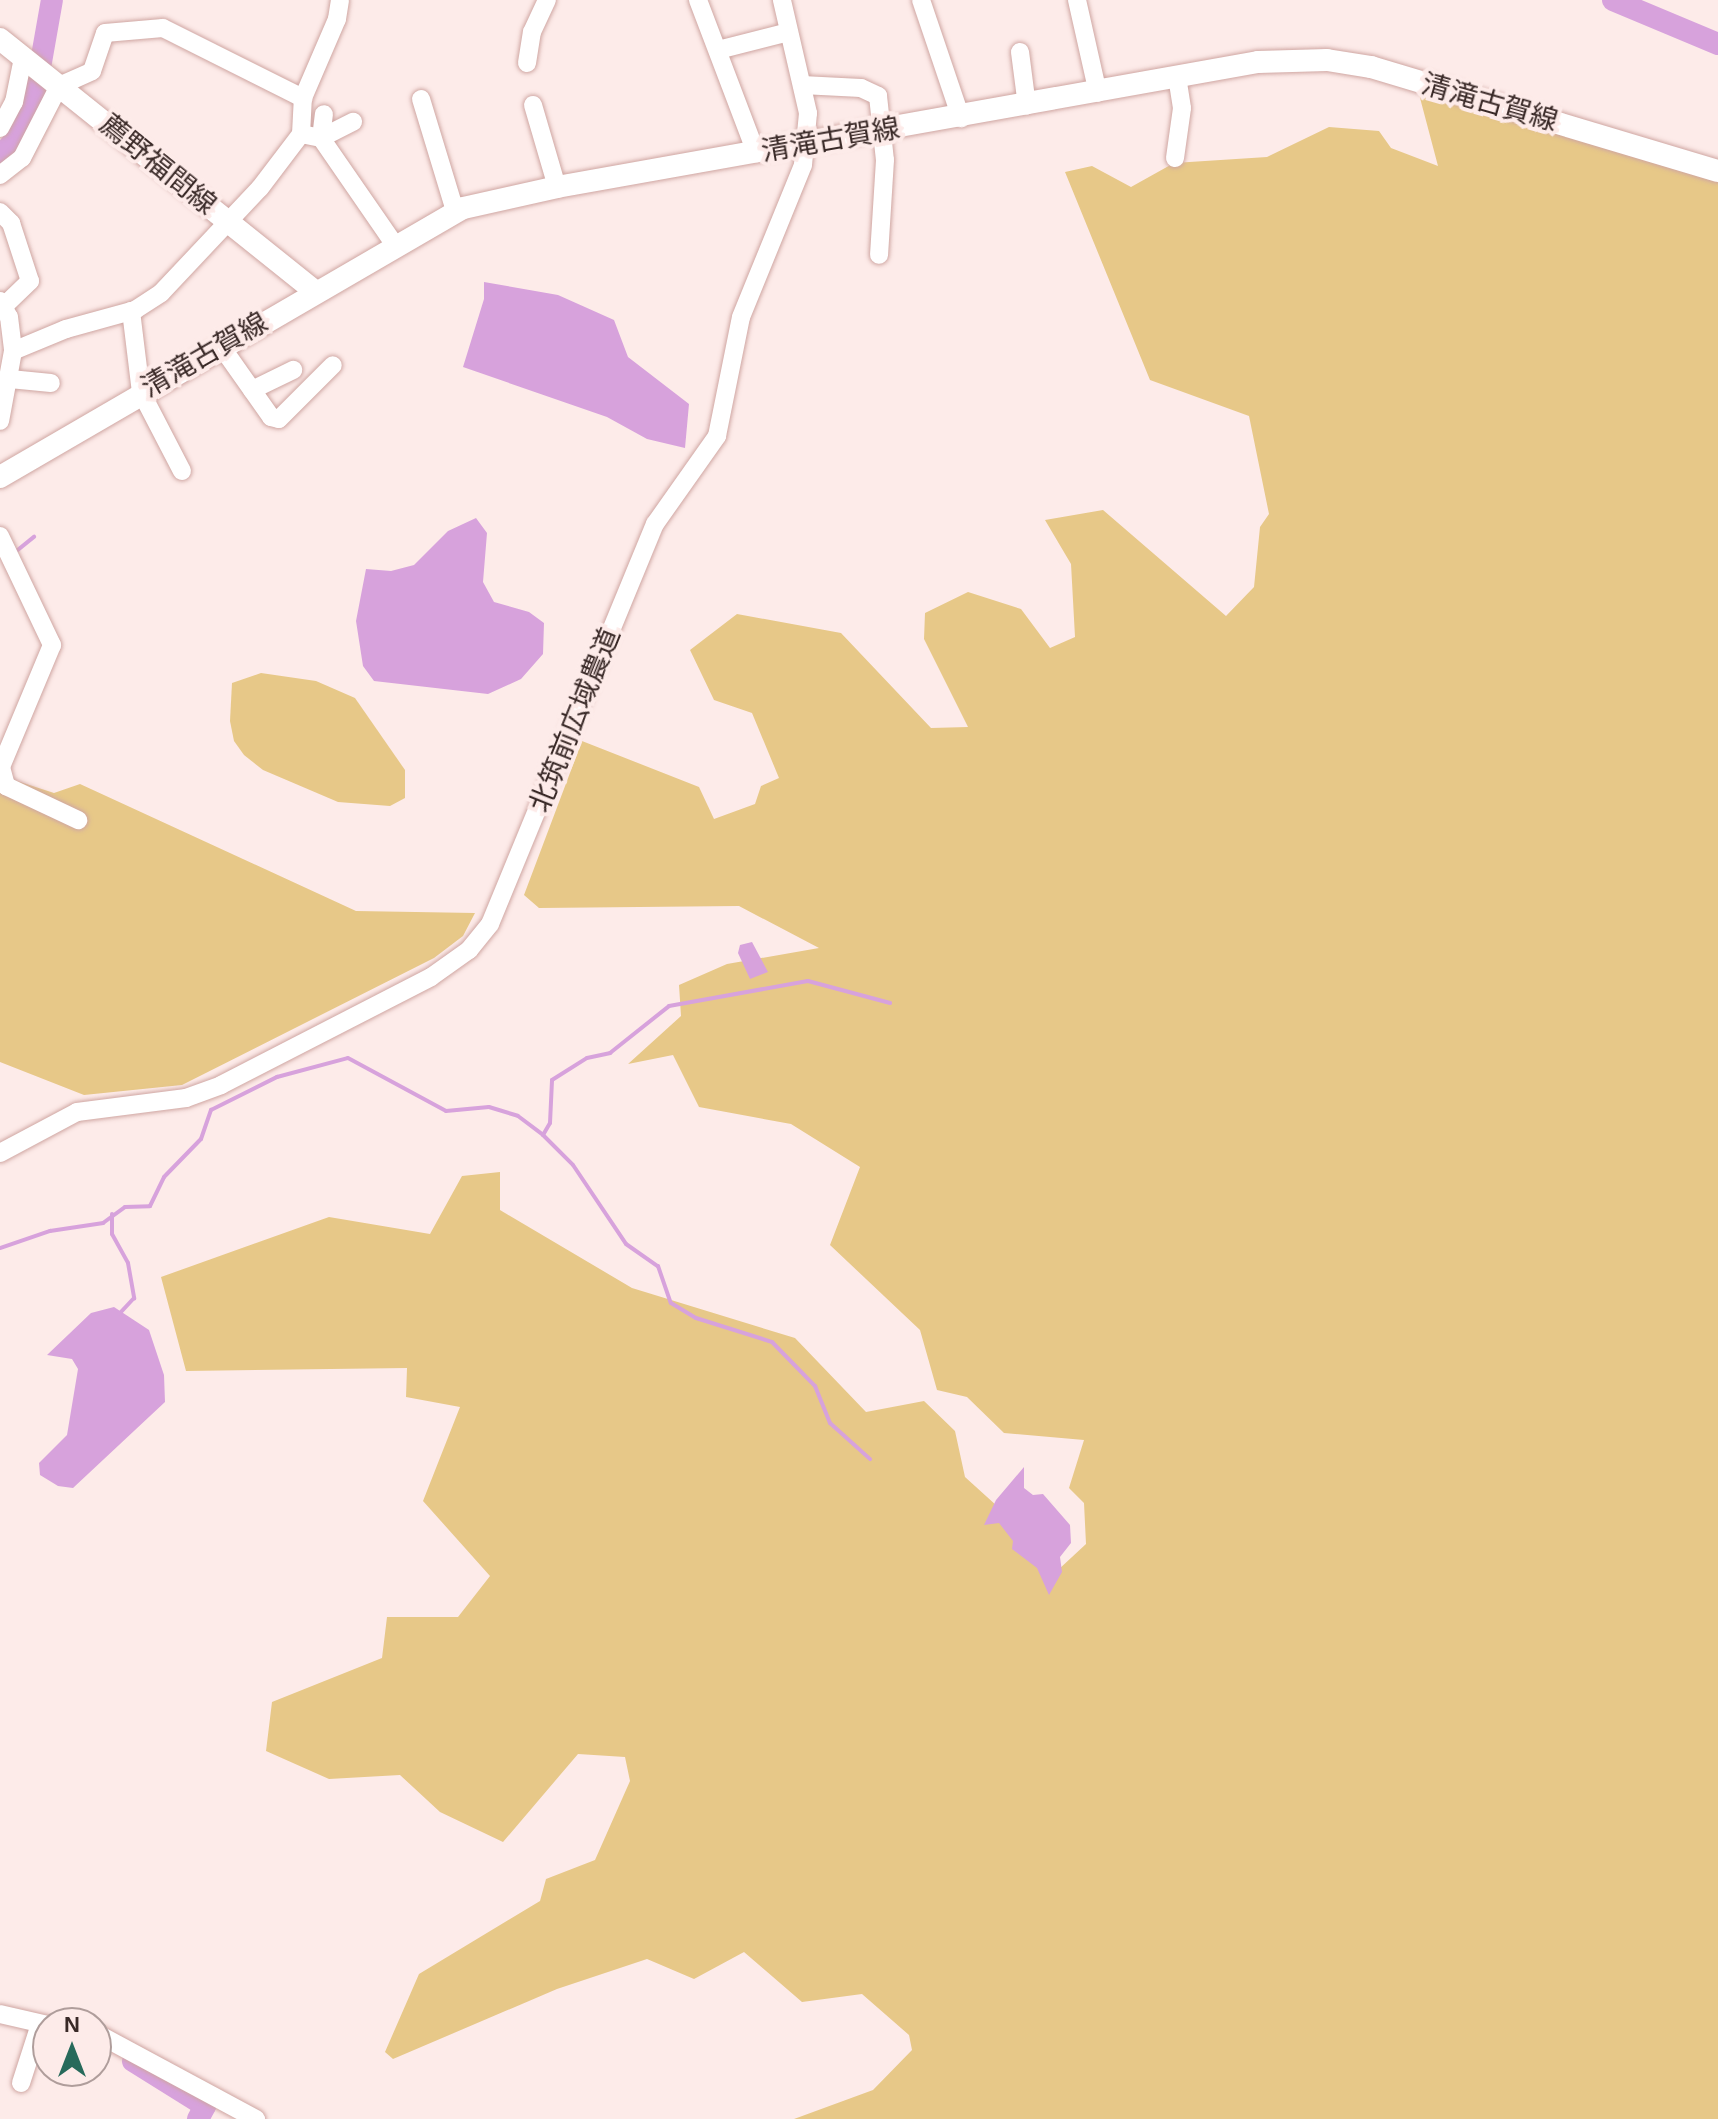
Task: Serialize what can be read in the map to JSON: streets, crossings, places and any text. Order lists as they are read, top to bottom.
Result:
{
  "streets": {
    "main road": ["清滝古賀線", "薦野福間線"],
    "street": ["北筑前広域農道"]
  },
  "crossings": [
    ["清滝古賀線", "薦野福間線"],
    ["清滝古賀線", "北筑前広域農道"]
  ],
  "north": "top"
}
